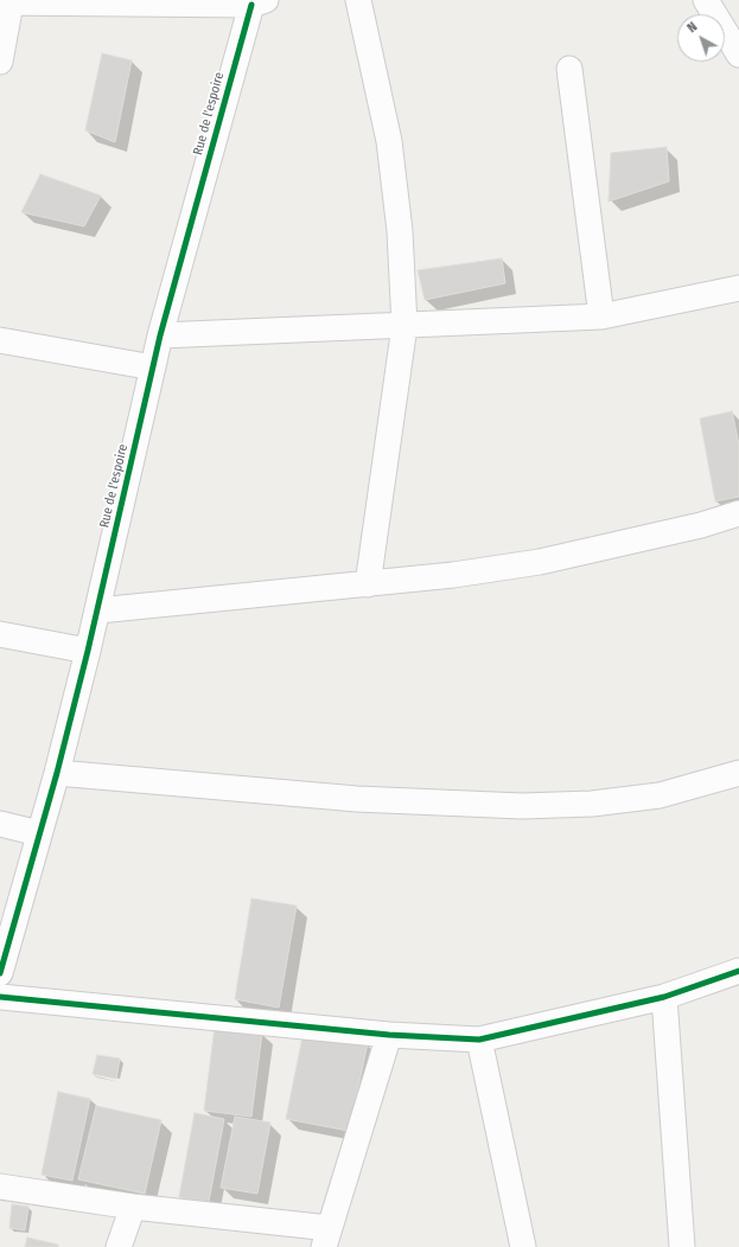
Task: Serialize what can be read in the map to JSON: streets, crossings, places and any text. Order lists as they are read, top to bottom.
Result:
{
  "streets": {
    "street": ["Rue de l'espoire"]
  },
  "north": "top left"
}
